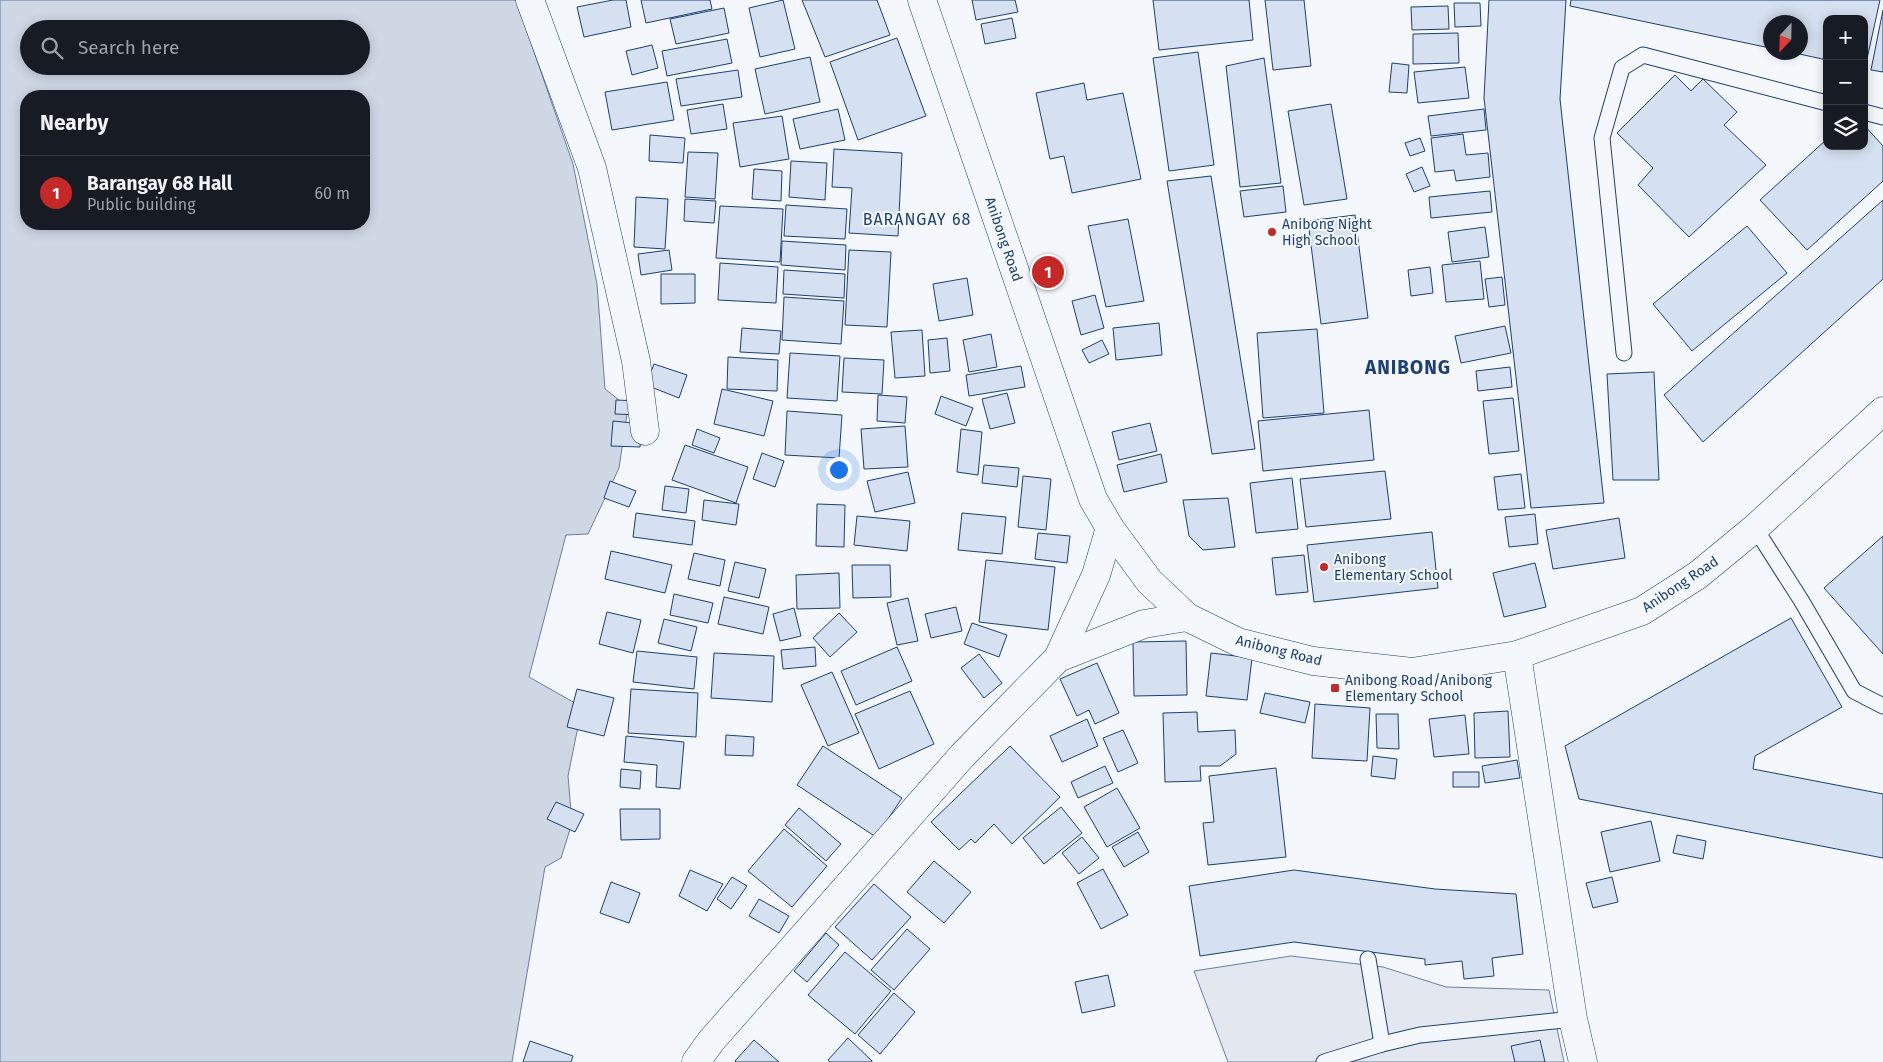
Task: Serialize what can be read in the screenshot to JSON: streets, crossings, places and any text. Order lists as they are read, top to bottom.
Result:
{
  "streets": {
    "street": ["Anibong Road"]
  },
  "districts": ["BARANGAY 68", "ANIBONG"],
  "places": {
    "other": ["Anibong Night High School", "Anibong Elementary School"],
    "transit": ["Anibong Road/Anibong Elementary School"]
  },
  "north": "bottom",
  "page": {
    "map_buttons": ["+", "−"],
    "search": "Search here",
    "heading": "Nearby",
    "list": [
      {
        "mark": "1",
        "name": "Barangay 68 Hall",
        "note": "Public building",
        "value": "60 m"
      }
    ],
    "pins": "1"
  }
}
